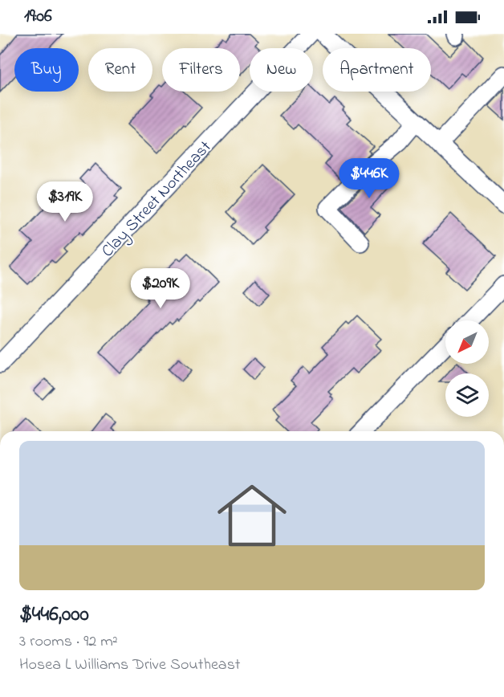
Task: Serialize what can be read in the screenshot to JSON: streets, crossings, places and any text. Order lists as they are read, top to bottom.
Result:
{
  "streets": {
    "street": ["Clay Street Northeast"]
  },
  "north": "bottom left",
  "page": {
    "status": "19:06",
    "chip": [
      "Buy",
      "Rent",
      "Filters",
      "New",
      "Apartment"
    ],
    "price": ["$446K", "$319K", "$209K"],
    "list": [
      {
        "name": "$446,000",
        "note": "3 rooms · 92 m² · Hosea L Williams Drive Southeast"
      }
    ]
  }
}
